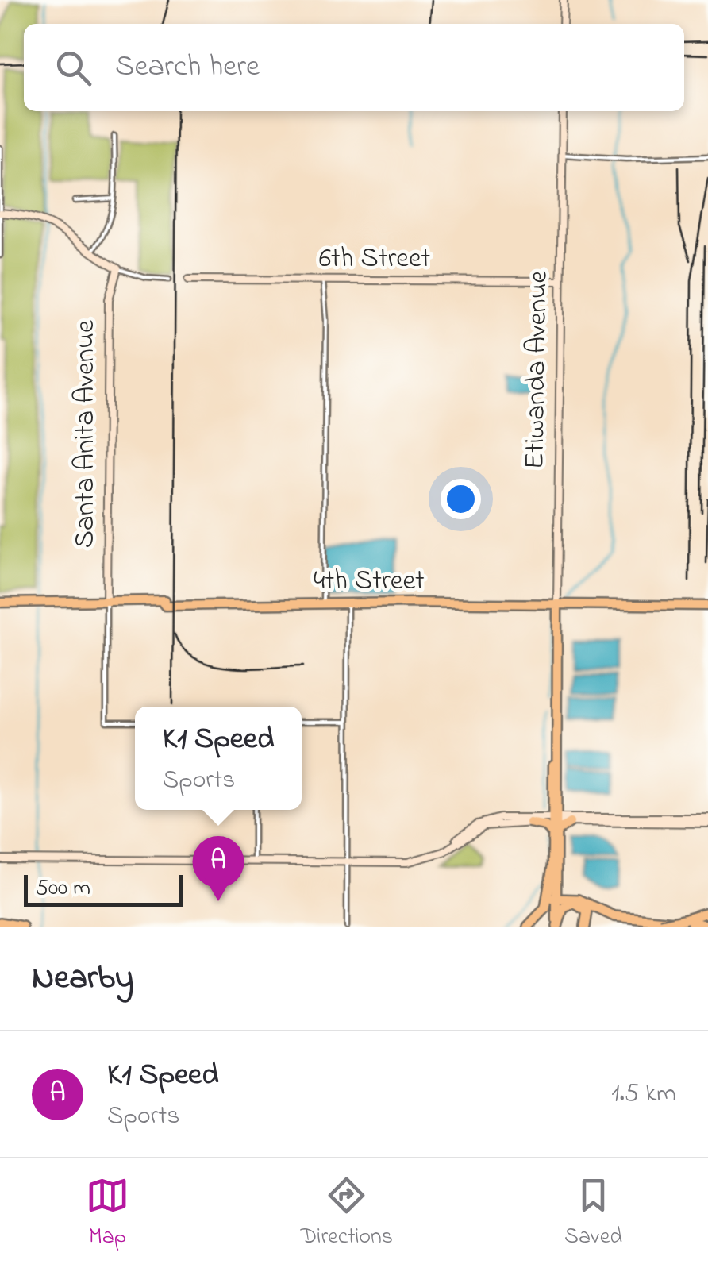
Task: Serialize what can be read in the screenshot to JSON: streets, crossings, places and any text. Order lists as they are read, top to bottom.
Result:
{
  "streets": {
    "main road": [
      "6th Street",
      "Etiwanda Avenue",
      "Santa Anita Avenue",
      "4th Street"
    ]
  },
  "crossings": [
    ["6th Street", "Etiwanda Avenue"],
    ["Etiwanda Avenue", "4th Street"],
    ["Santa Anita Avenue", "4th Street"]
  ],
  "scale_bar": "500 m",
  "page": {
    "search": "Search here",
    "popup": ["K1 Speed", "Sports"],
    "pins": "A",
    "scale": "500 m",
    "heading": "Nearby",
    "list": [
      {
        "mark": "A",
        "name": "K1 Speed",
        "note": "Sports",
        "value": "1.5 km"
      }
    ],
    "nav": ["Map", "Directions", "Saved"]
  }
}
